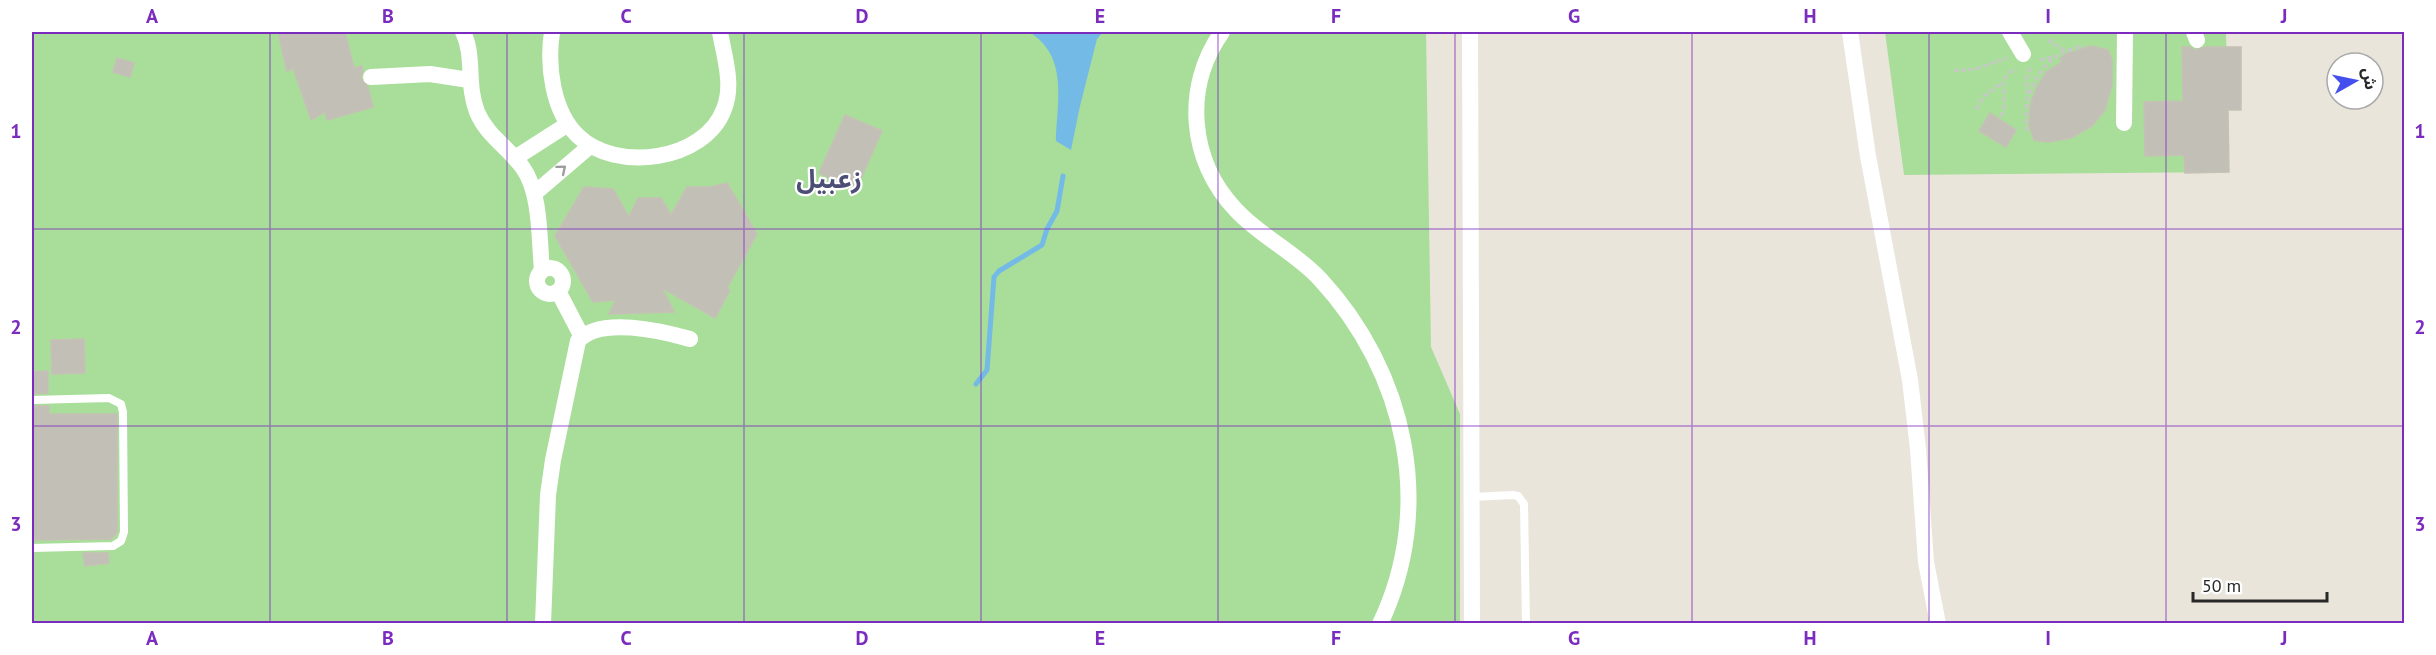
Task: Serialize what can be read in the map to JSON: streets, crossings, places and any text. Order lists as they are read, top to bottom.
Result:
{
  "districts": ["زعبيل"],
  "scale_bar": "50 m",
  "north": "right",
  "grid": {
    "columns": [
      "A",
      "B",
      "C",
      "D",
      "E",
      "F",
      "G",
      "H",
      "I",
      "J"
    ],
    "rows": ["1", "2", "3"]
  }
}
